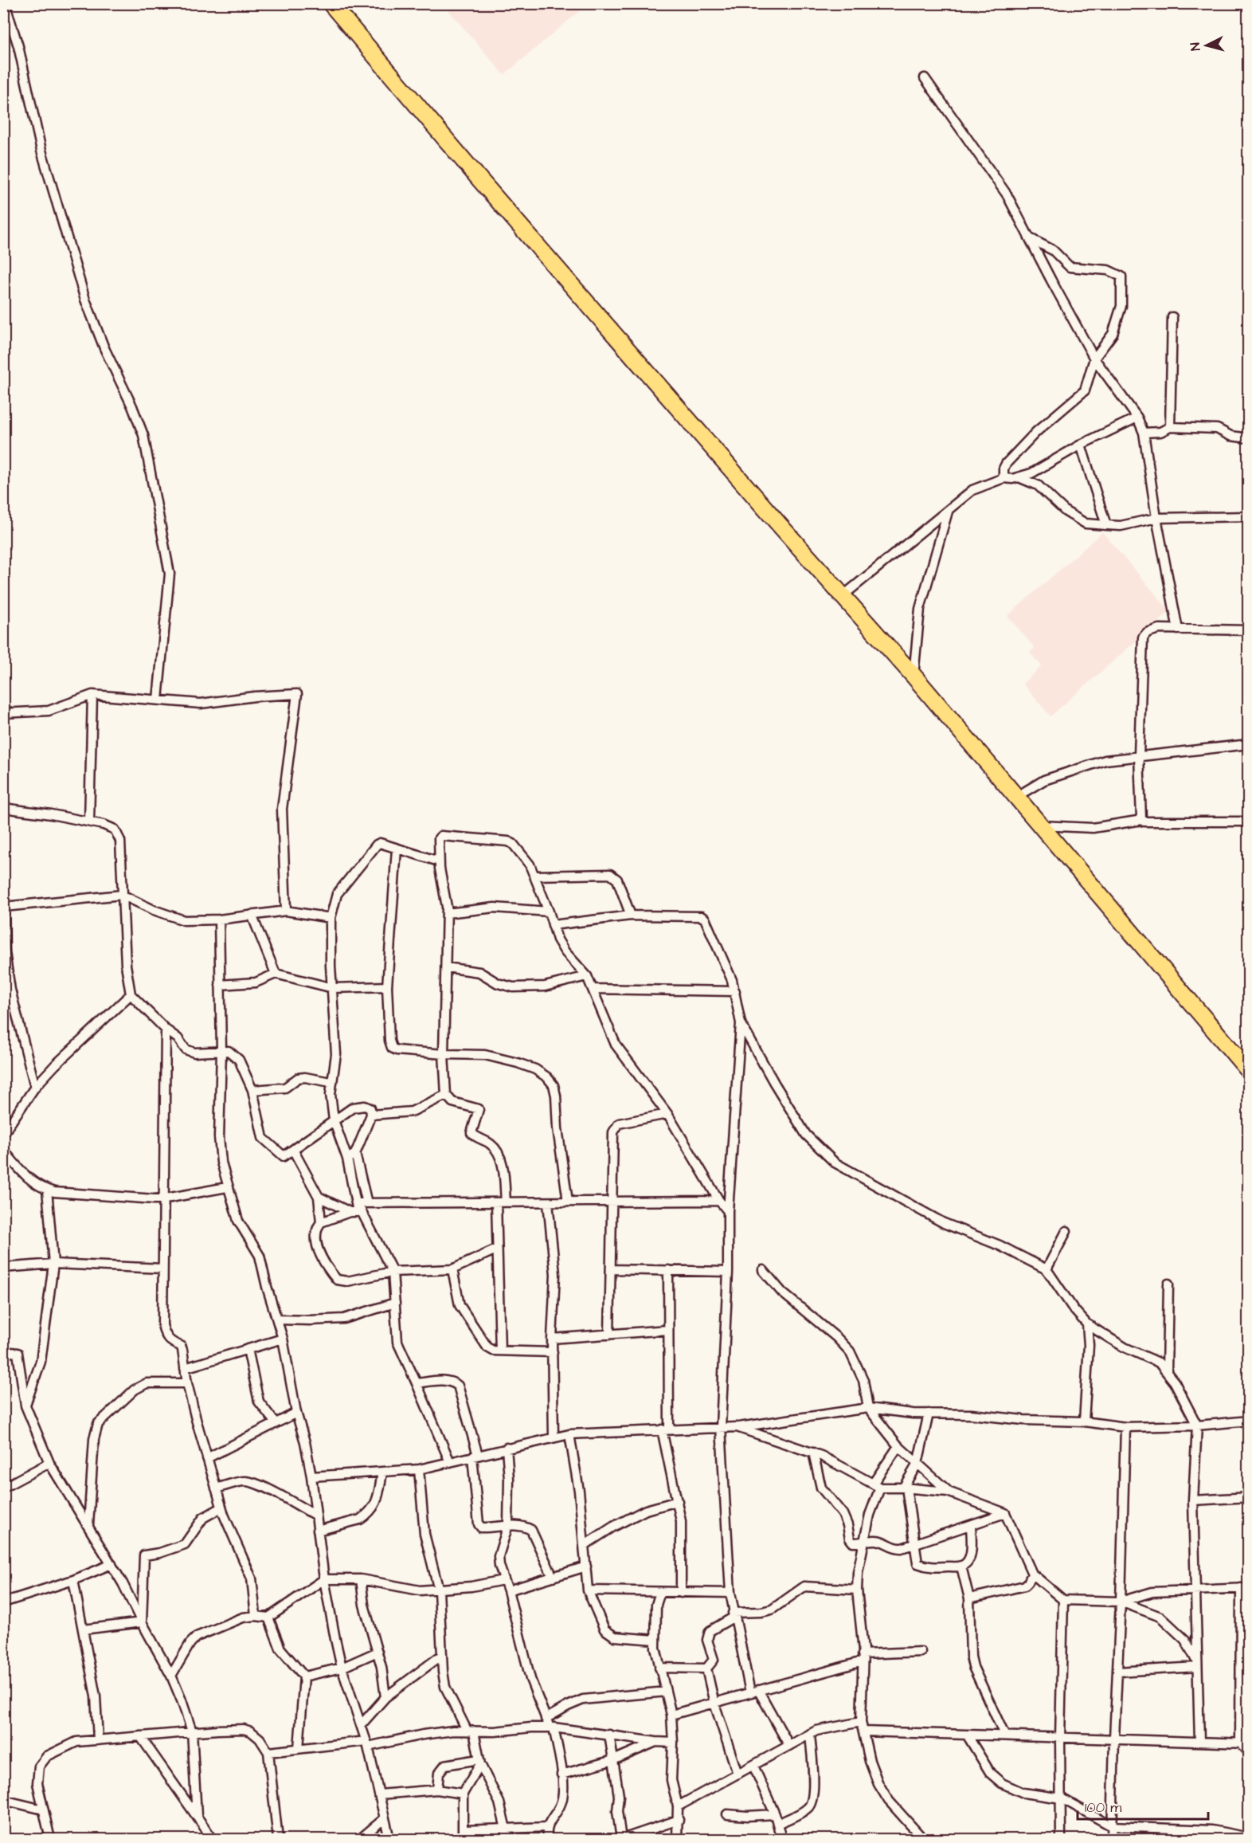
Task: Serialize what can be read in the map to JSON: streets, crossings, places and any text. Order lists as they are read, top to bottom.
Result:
{
  "scale_bar": "100 m",
  "north": "left"
}
